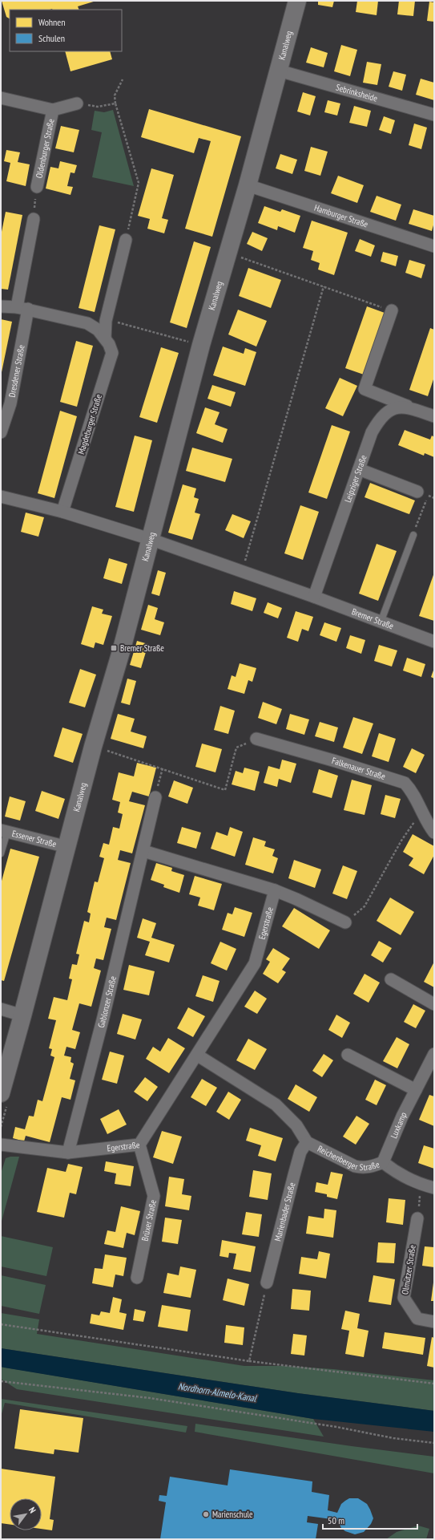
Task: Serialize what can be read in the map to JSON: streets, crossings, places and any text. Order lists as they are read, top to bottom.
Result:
{
  "streets": {
    "street": [
      "Kanalweg",
      "Sebrinksheide",
      "Oldenburger Straße",
      "Hamburger Straße",
      "Dresdener Straße",
      "Magdeburger Straße",
      "Leipziger Straße",
      "Bremer Straße",
      "Falkenauer Straße",
      "Essener Straße",
      "Egerstraße",
      "Gablonzer Straße",
      "Luxkamp",
      "Reichenberger Straße",
      "Marienbader Straße",
      "Brüxer Straße",
      "Olmützer Straße"
    ]
  },
  "crossings": [
    ["Kanalweg", "Sebrinksheide"],
    ["Kanalweg", "Hamburger Straße"],
    ["Kanalweg", "Bremer Straße"],
    ["Kanalweg", "Essener Straße"],
    ["Dresdener Straße", "Magdeburger Straße"],
    ["Magdeburger Straße", "Bremer Straße"],
    ["Leipziger Straße", "Bremer Straße"],
    ["Egerstraße", "Gablonzer Straße"],
    ["Egerstraße", "Reichenberger Straße"],
    ["Egerstraße", "Brüxer Straße"],
    ["Luxkamp", "Reichenberger Straße"],
    ["Reichenberger Straße", "Marienbader Straße"]
  ],
  "water": ["Nordhorn-Almelo-Kanal"],
  "places": {
    "transit": ["Bremer Straße"],
    "other": ["Marienschule"]
  },
  "legend": ["Wohnen", "Schulen"],
  "scale_bar": "50 m",
  "north": "top right"
}
